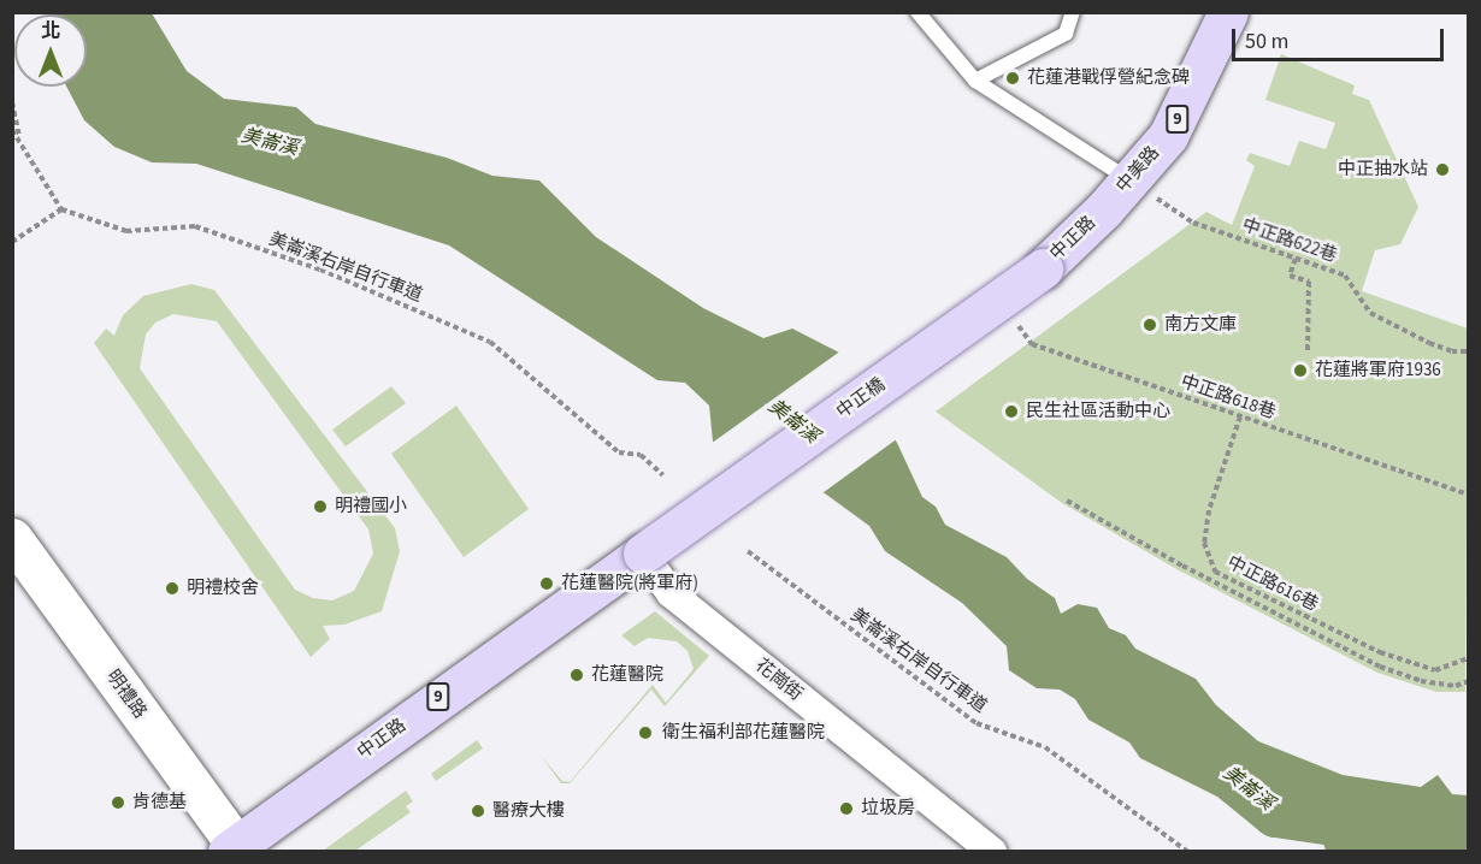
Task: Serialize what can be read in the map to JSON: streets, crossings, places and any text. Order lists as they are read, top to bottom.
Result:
{
  "streets": {
    "main road": [
      "9",
      "中美路",
      "中正路",
      "中正橋"
    ],
    "street": ["花崗街", "明禮路"],
    "path": [
      "中正路622巷",
      "美崙溪右岸自行車道",
      "中正路618巷",
      "中正路616巷"
    ]
  },
  "crossings": [
    ["中美路", "中正路"],
    ["中美路", "中正路622巷"],
    ["中正路", "中正橋"],
    ["中正路", "花崗街"],
    ["中正路", "明禮路"],
    ["中正路618巷", "中正橋"],
    ["中正路618巷", "中正路616巷"],
    ["中正橋", "花崗街"]
  ],
  "water": ["美崙溪"],
  "places": [
    "花蓮港戰俘營紀念碑",
    "中正抽水站",
    "南方文庫",
    "花蓮將軍府1936",
    "民生社區活動中心",
    "明禮國小",
    "花蓮醫院(將軍府)",
    "明禮校舍",
    "花蓮醫院",
    "衛生福利部花蓮醫院",
    "肯德基",
    "垃圾房",
    "醫療大樓"
  ],
  "scale_bar": "50 m",
  "north": "top"
}
